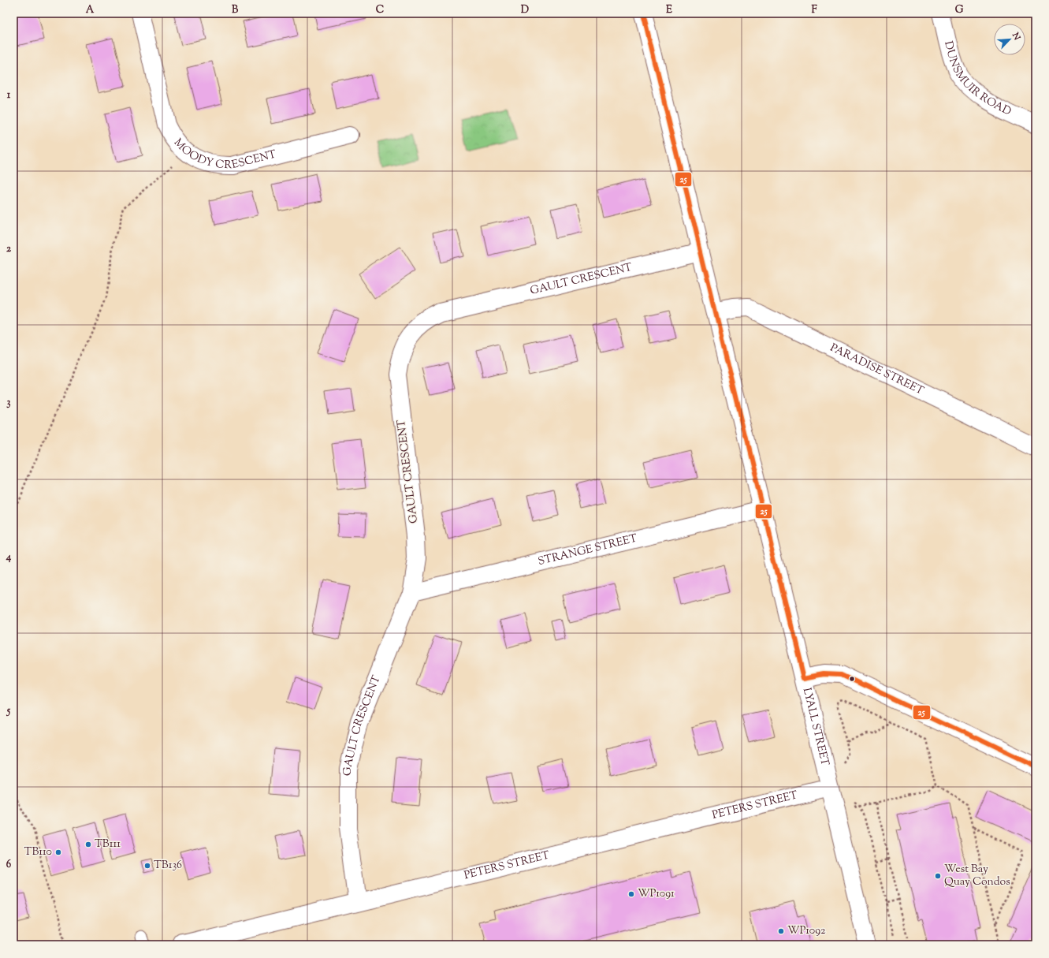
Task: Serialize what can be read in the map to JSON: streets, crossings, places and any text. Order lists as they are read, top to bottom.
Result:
{
  "streets": {
    "street": [
      "DUNSMUIR ROAD",
      "MOODY CRESCENT",
      "GAULT CRESCENT",
      "PARADISE STREET",
      "STRANGE STREET",
      "LYALL STREET",
      "PETERS STREET"
    ]
  },
  "crossings": [
    ["GAULT CRESCENT", "STRANGE STREET"],
    ["GAULT CRESCENT", "LYALL STREET"],
    ["GAULT CRESCENT", "PETERS STREET"],
    ["PARADISE STREET", "LYALL STREET"],
    ["STRANGE STREET", "LYALL STREET"],
    ["LYALL STREET", "PETERS STREET"]
  ],
  "places": [
    "TB111",
    "TB110",
    "TB136",
    "West Bay Quay Condos",
    "WP1091",
    "WP1092"
  ],
  "lines": ["transit line 25"],
  "north": "top right",
  "grid": {
    "columns": [
      "A",
      "B",
      "C",
      "D",
      "E",
      "F",
      "G"
    ],
    "rows": [
      "1",
      "2",
      "3",
      "4",
      "5",
      "6"
    ]
  }
}
